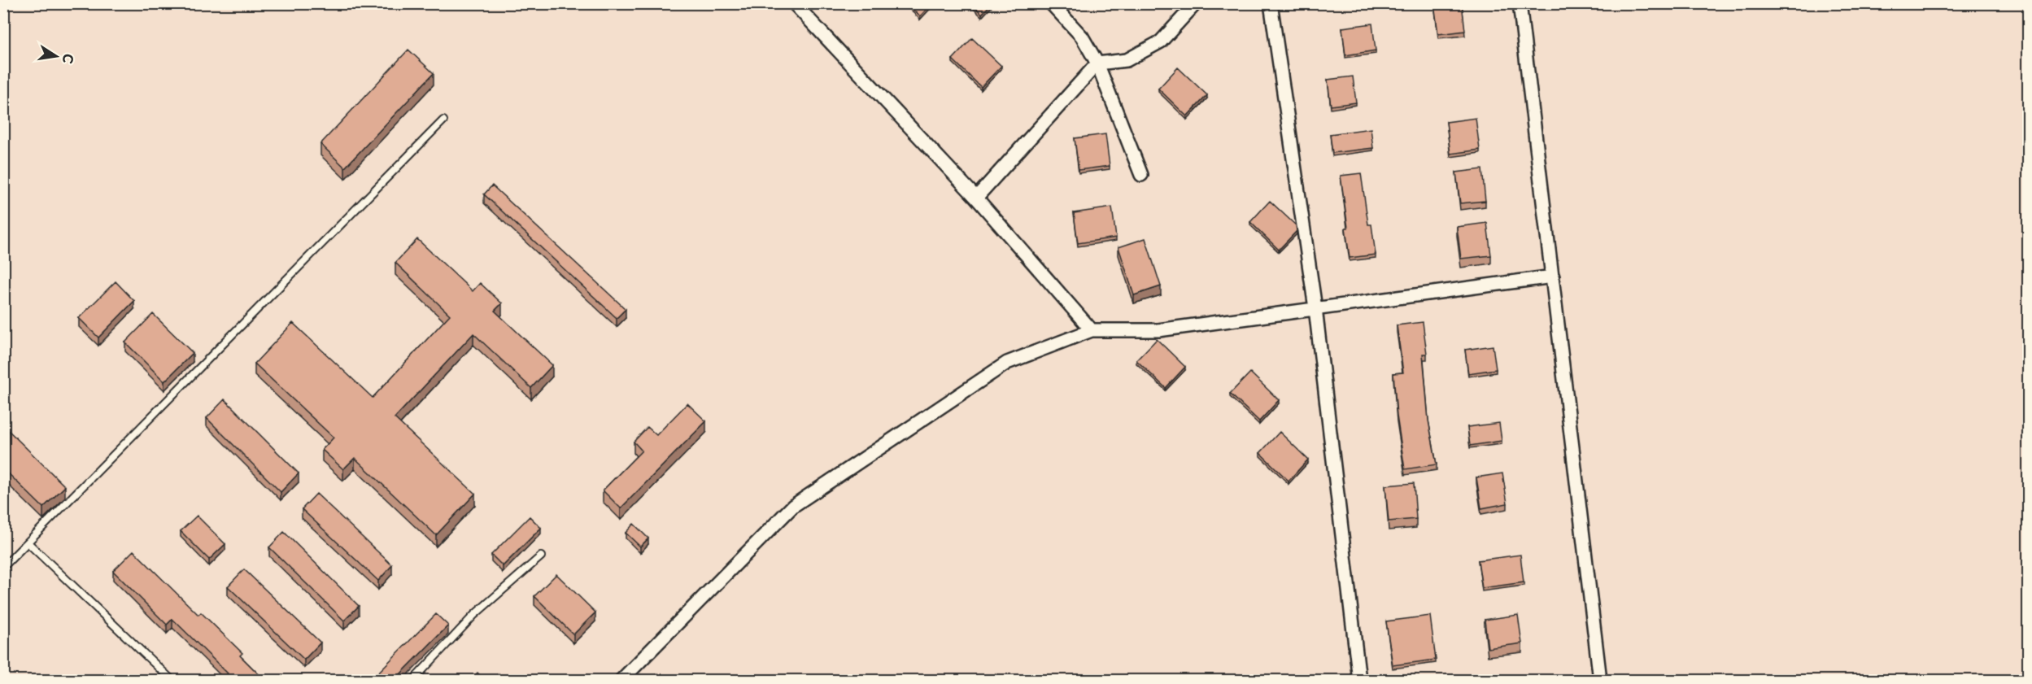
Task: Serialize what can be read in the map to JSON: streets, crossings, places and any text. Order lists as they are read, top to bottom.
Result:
{
  "north": "right"
}
